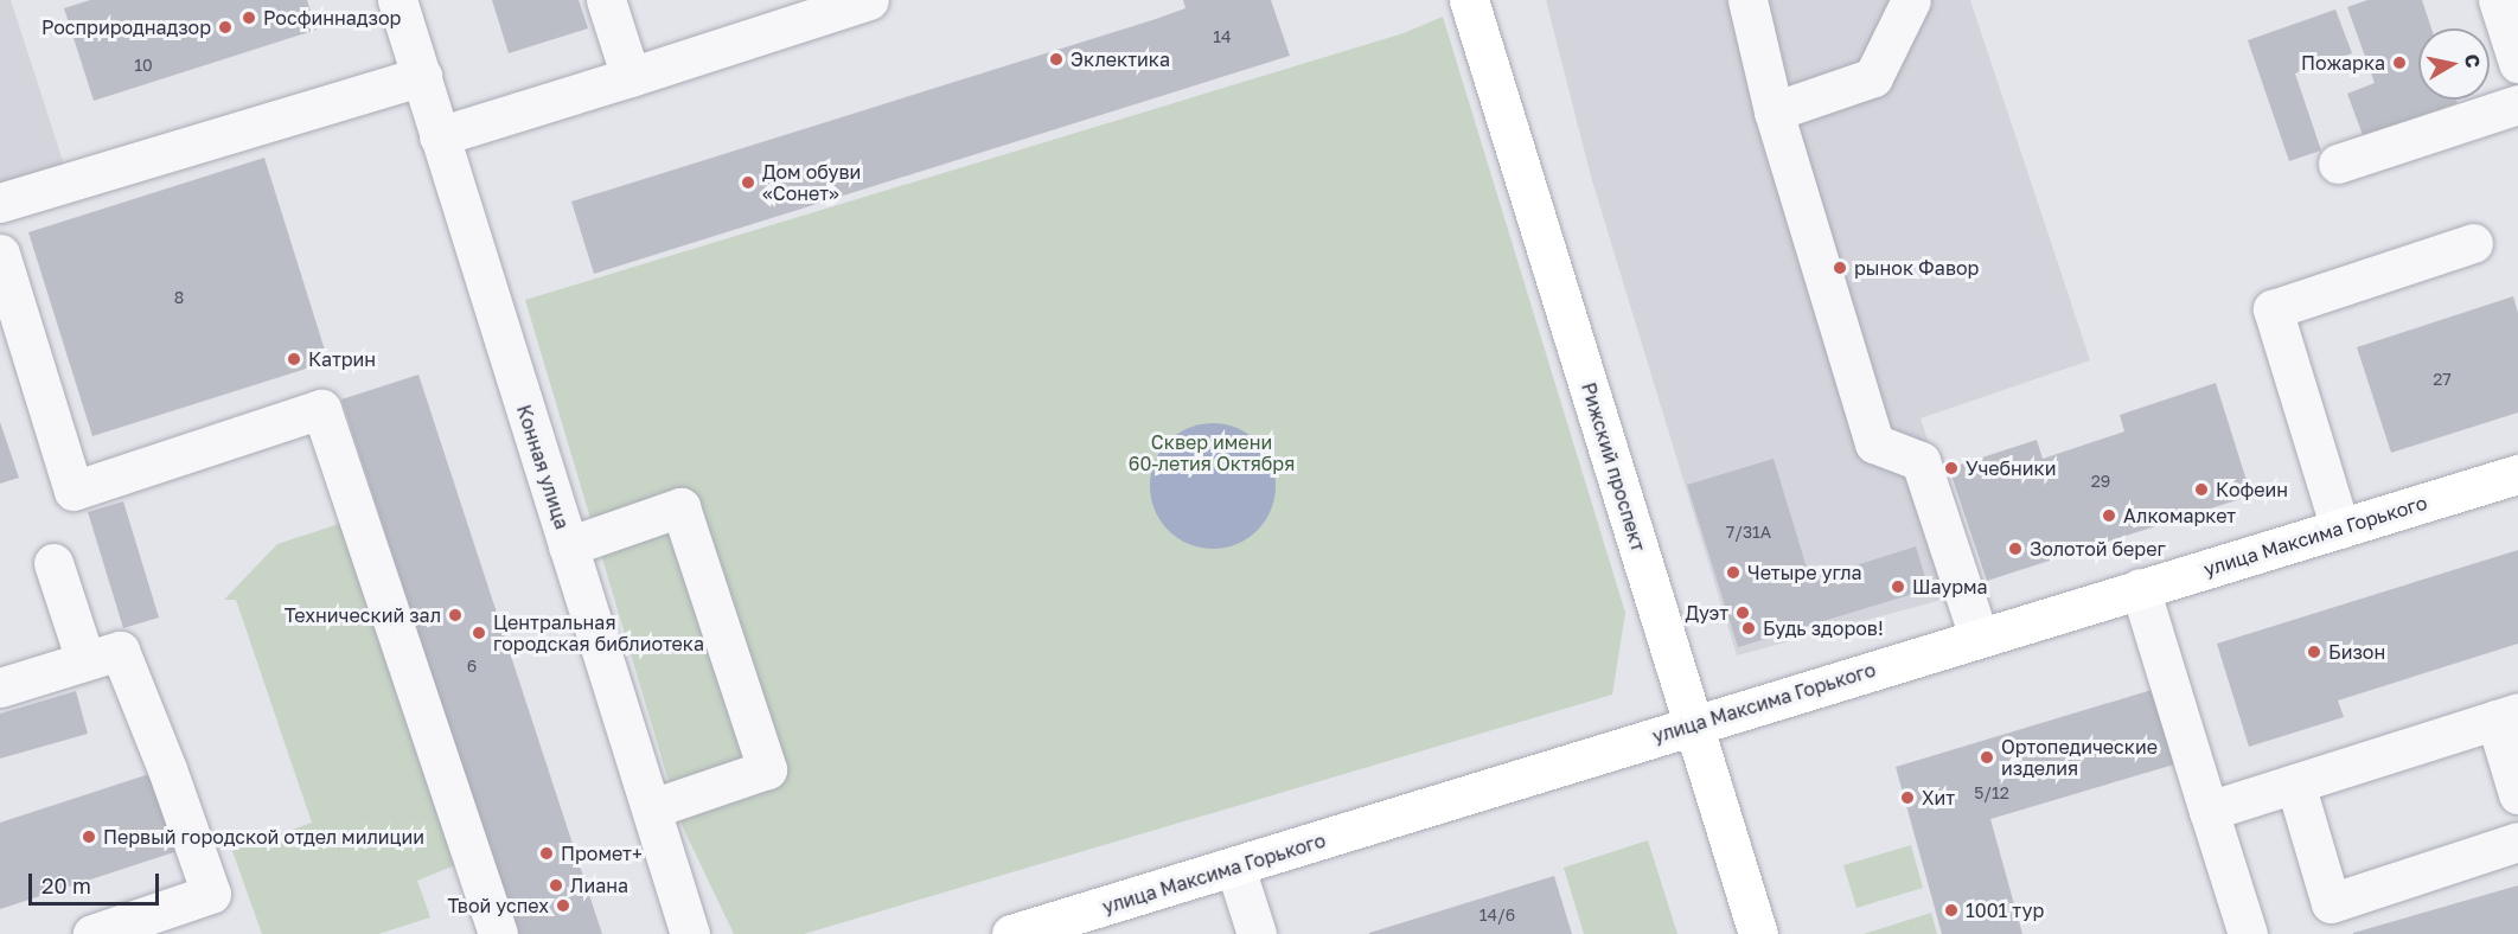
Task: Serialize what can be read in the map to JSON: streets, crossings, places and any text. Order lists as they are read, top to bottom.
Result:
{
  "streets": {
    "main road": ["Рижский проспект", "улица Максима Горького"],
    "street": ["Конная улица"]
  },
  "crossings": [
    ["Рижский проспект", "улица Максима Горького"]
  ],
  "parks": ["Сквер имени 60-летия Октября"],
  "places": [
    "Росфиннадзор",
    "Росприроднадзор",
    "Эклектика",
    "Пожарка",
    "Дом обуви «Сонет»",
    "рынок Фавор",
    "Катрин",
    "Учебники",
    "Кофеин",
    "Алкомаркет",
    "Золотой берег",
    "Четыре угла",
    "Шаурма",
    "Дуэт",
    "Технический зал",
    "Будь здоров!",
    "Центральная городская библиотека",
    "Бизон",
    "Ортопедические изделия",
    "Хит",
    "Первый городской отдел милиции",
    "Промет+",
    "Лиана",
    "Твой успех",
    "1001 тур"
  ],
  "house_numbers": [
    "14",
    "10",
    "8",
    "27",
    "29",
    "7/31А",
    "6",
    "5/12",
    "14/6"
  ],
  "scale_bar": "20 m",
  "north": "right"
}
